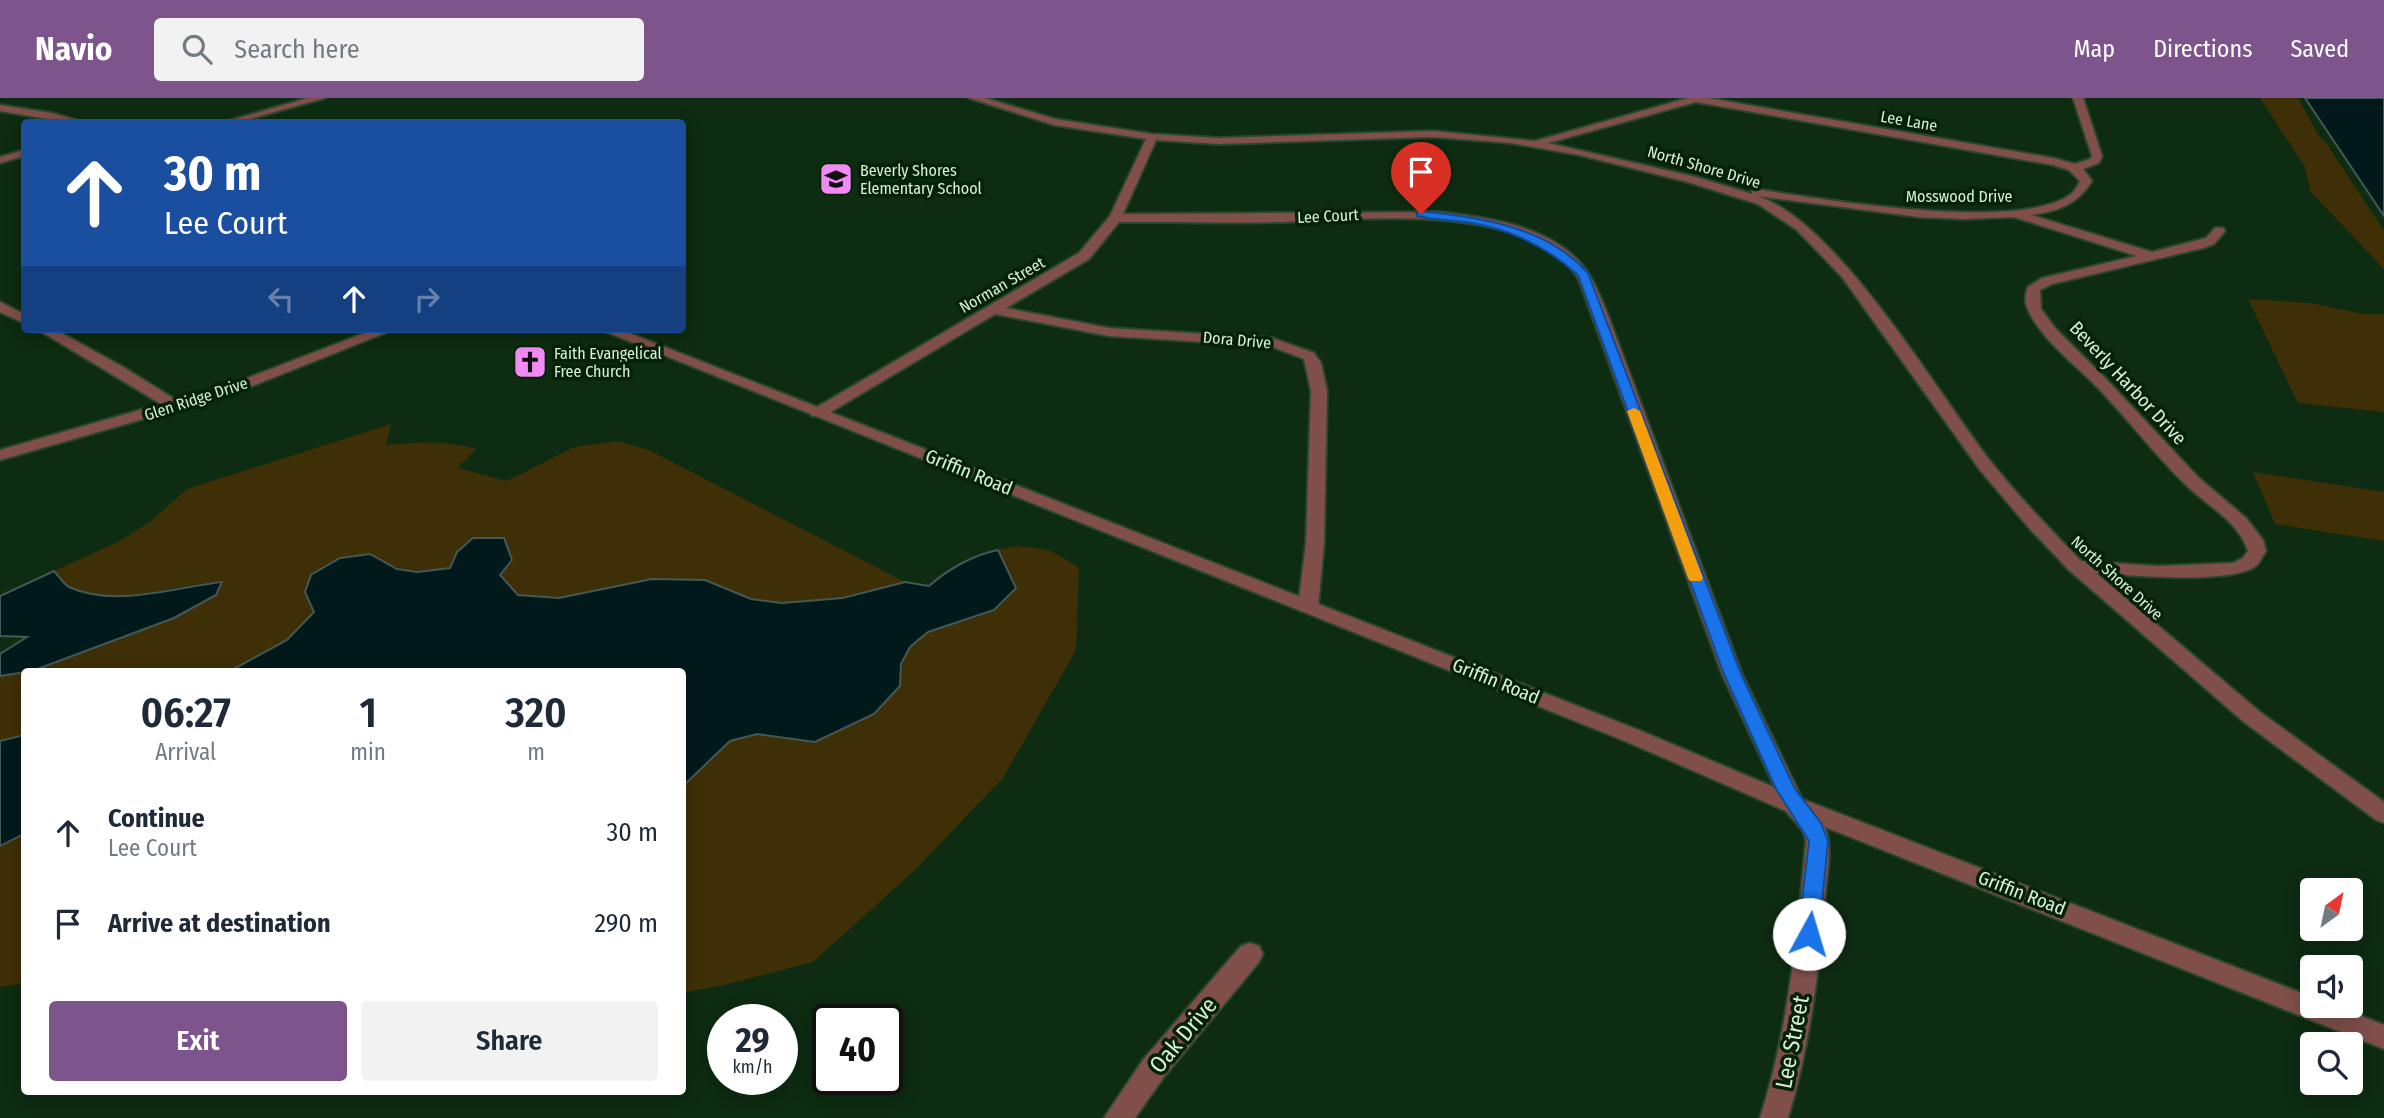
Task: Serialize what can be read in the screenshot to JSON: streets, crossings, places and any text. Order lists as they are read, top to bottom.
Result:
{
  "streets": {
    "street": [
      "Lee Lane",
      "North Shore Drive",
      "Mosswood Drive",
      "Lee Court",
      "Norman Street",
      "Dora Drive",
      "Beverly Harbor Drive",
      "Glen Ridge Drive",
      "Griffin Road",
      "Oak Drive",
      "Lee Street"
    ]
  },
  "crossings": [
    ["Lee Lane", "Mosswood Drive"],
    ["North Shore Drive", "Mosswood Drive"],
    ["North Shore Drive", "Norman Street"],
    ["North Shore Drive", "Beverly Harbor Drive"],
    ["Lee Court", "Norman Street"],
    ["Lee Court", "Griffin Road"],
    ["Lee Court", "Lee Street"],
    ["Norman Street", "Dora Drive"],
    ["Norman Street", "Griffin Road"],
    ["Dora Drive", "Griffin Road"],
    ["Griffin Road", "Lee Street"]
  ],
  "places": {
    "school or university": ["Beverly Shores Elementary School"],
    "church": ["Faith Evangelical Free Church"]
  },
  "north": "top right",
  "page": {
    "header": "Navio",
    "search": "Search here",
    "nav": ["Map", "Directions", "Saved"],
    "turn": ["30 m", "Lee Court"],
    "eta": [
      "06:27",
      "Arrival",
      "1",
      "min",
      "320",
      "m"
    ],
    "list": [
      {
        "name": "Continue",
        "note": "Lee Court",
        "value": "30 m"
      },
      {
        "name": "Arrive at destination",
        "value": "290 m"
      }
    ],
    "buttons": ["Exit", "Share"],
    "speed": "29 km/h",
    "limit": "40"
  }
}
